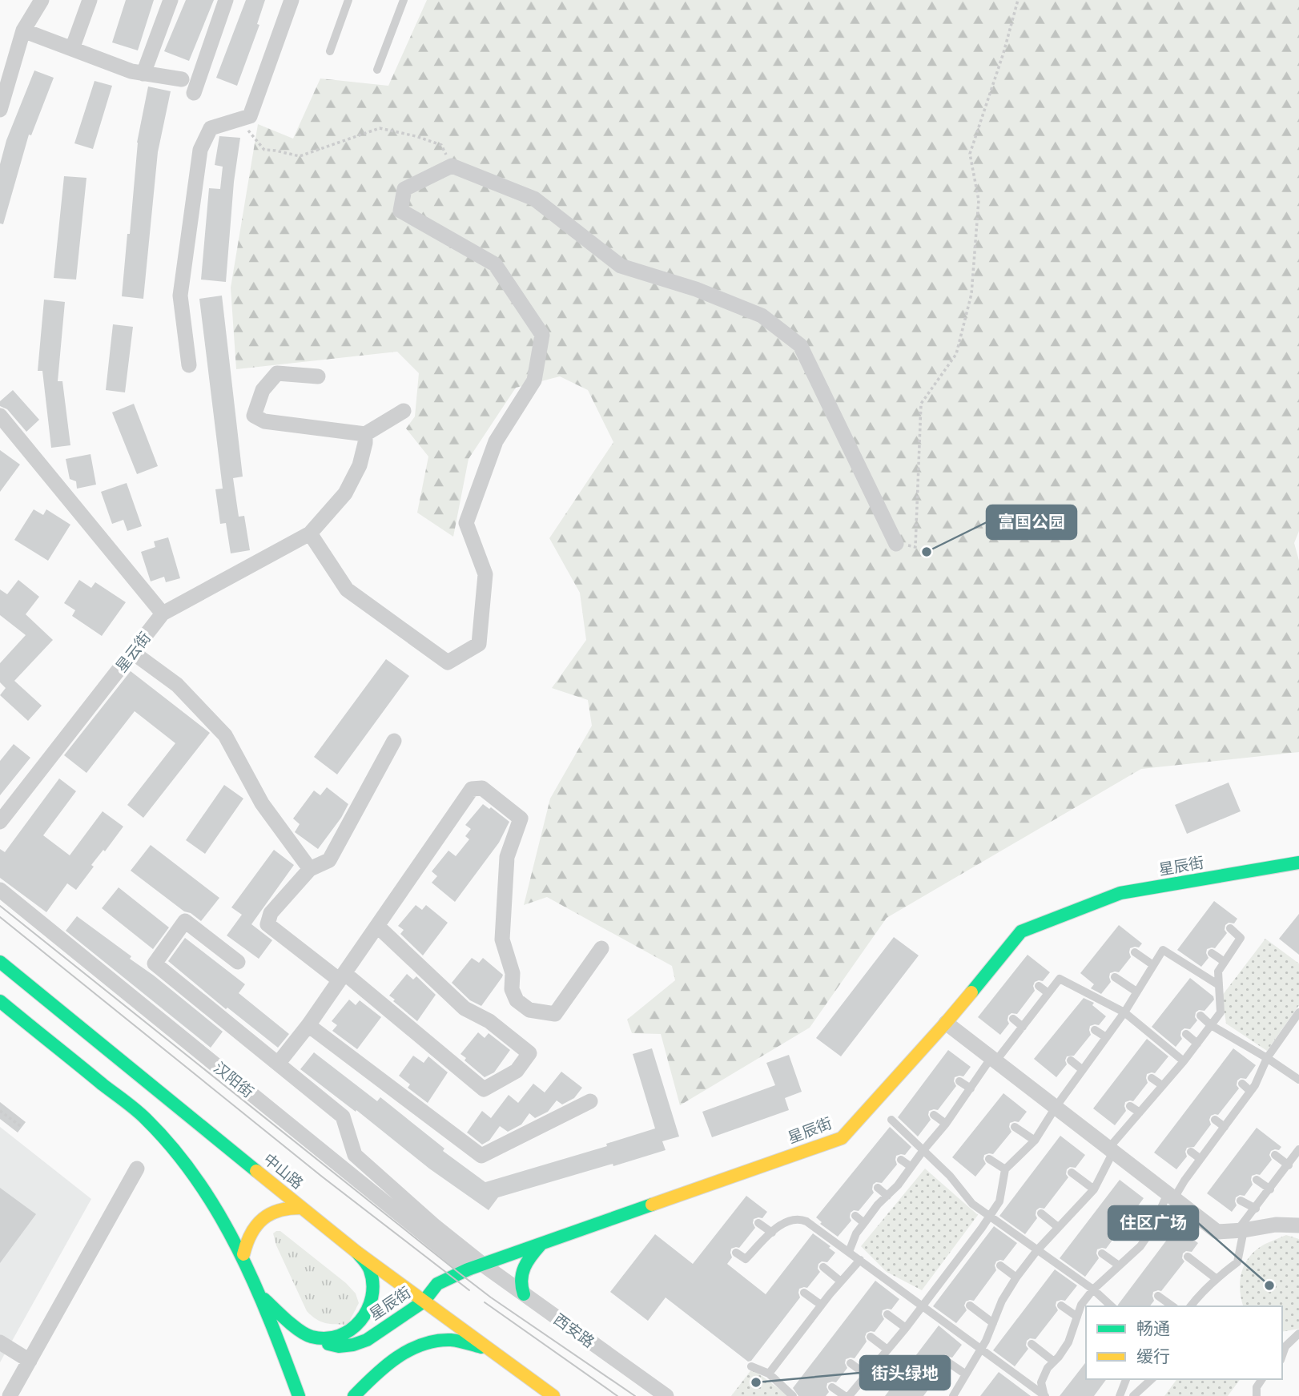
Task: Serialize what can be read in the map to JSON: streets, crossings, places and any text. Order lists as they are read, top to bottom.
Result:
{
  "streets": {
    "main road": ["星辰街", "中山路"],
    "street": ["星云街", "汉阳街", "西安路"]
  },
  "crossings": [
    ["星辰街", "汉阳街"],
    ["星辰街", "中山路"],
    ["星辰街", "西安路"],
    ["汉阳街", "西安路"]
  ],
  "places": ["富国公园", "住区广场", "街头绿地"],
  "legend": ["畅通", "缓行"]
}
